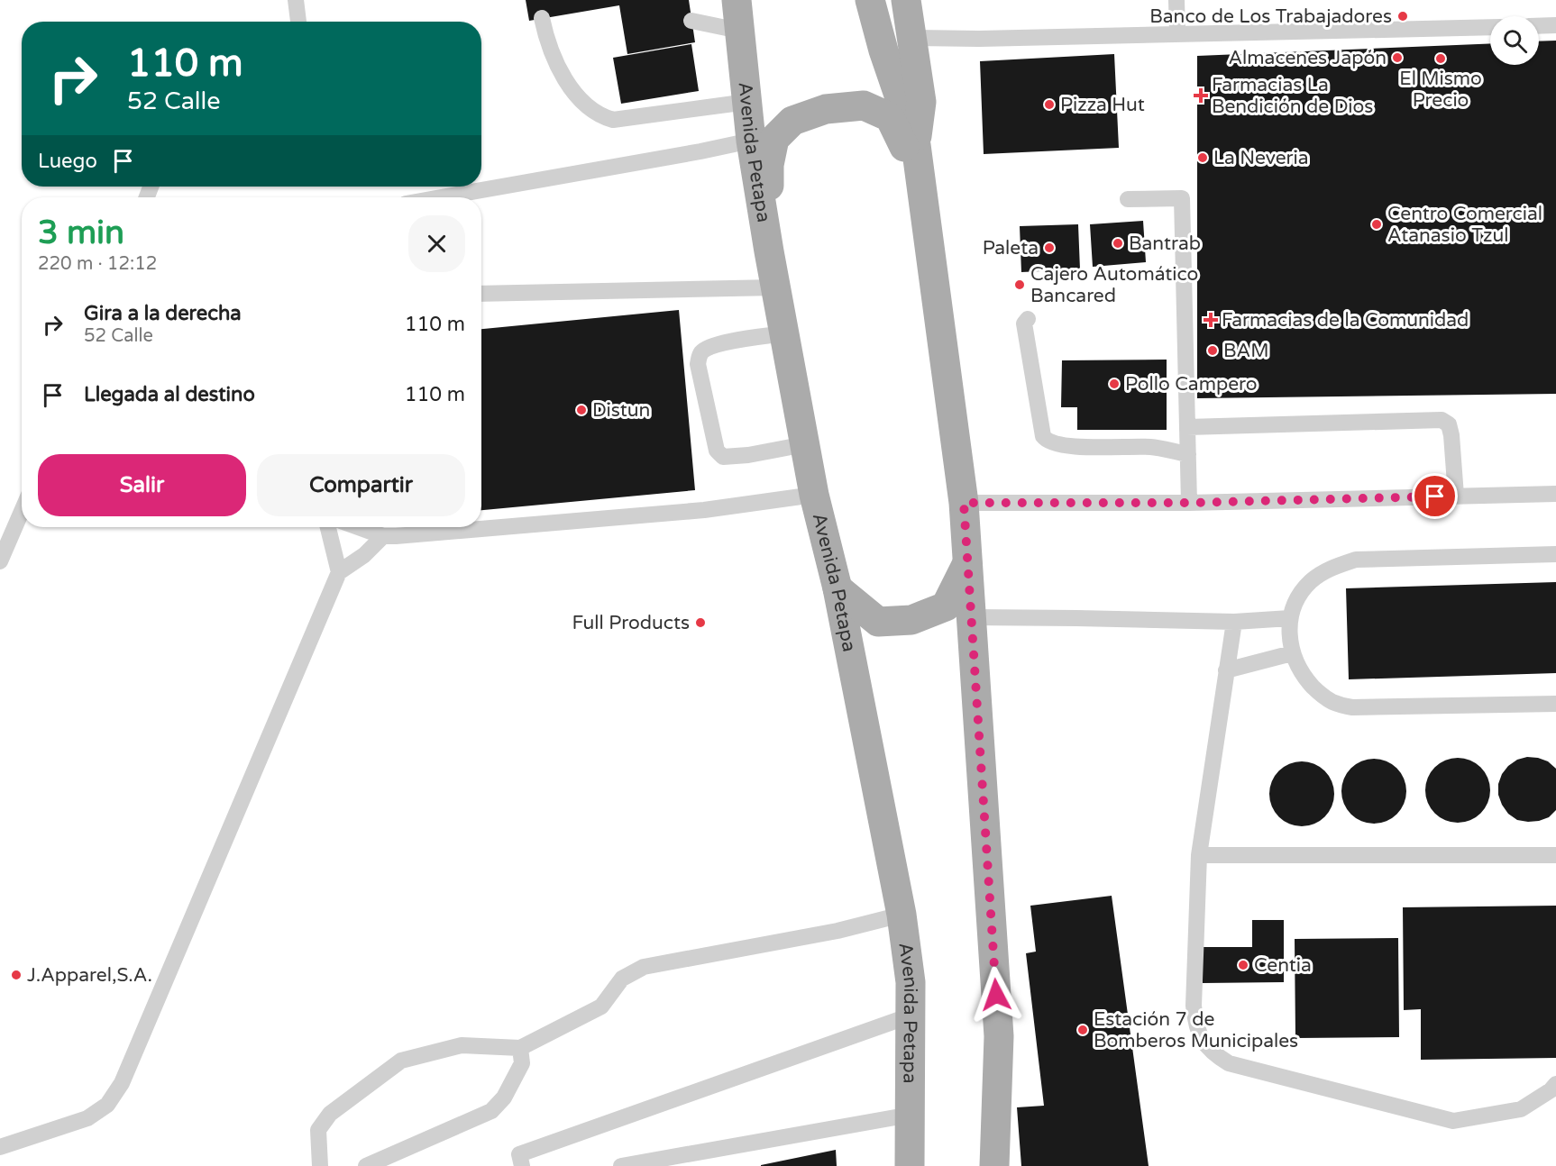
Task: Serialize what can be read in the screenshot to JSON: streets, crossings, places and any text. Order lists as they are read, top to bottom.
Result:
{
  "streets": {
    "main road": ["Avenida Petapa"]
  },
  "places": {
    "other": [
      "Banco de Los Trabajadores",
      "Almacenes Japón",
      "El Mismo Precio",
      "Pizza Hut",
      "La Neveria",
      "Centro Comercial Atanasio Tzul",
      "Bantrab",
      "Paleta",
      "Cajero Automático Bancared",
      "BAM",
      "Pollo Campero",
      "Distun",
      "Full Products",
      "Centia",
      "J.Apparel,S.A.",
      "Estación 7 de Bomberos Municipales"
    ],
    "health": ["Farmacias La Bendición de Dios", "Farmacias de la Comunidad"]
  },
  "page": {
    "turn": ["110 m", "52 Calle"],
    "then": "Luego",
    "heading": ["3 min", "220 m · 12:12"],
    "list": [
      {
        "name": "Gira a la derecha",
        "note": "52 Calle",
        "value": "110 m"
      },
      {
        "name": "Llegada al destino",
        "value": "110 m"
      }
    ],
    "buttons": ["Salir", "Compartir"]
  }
}
